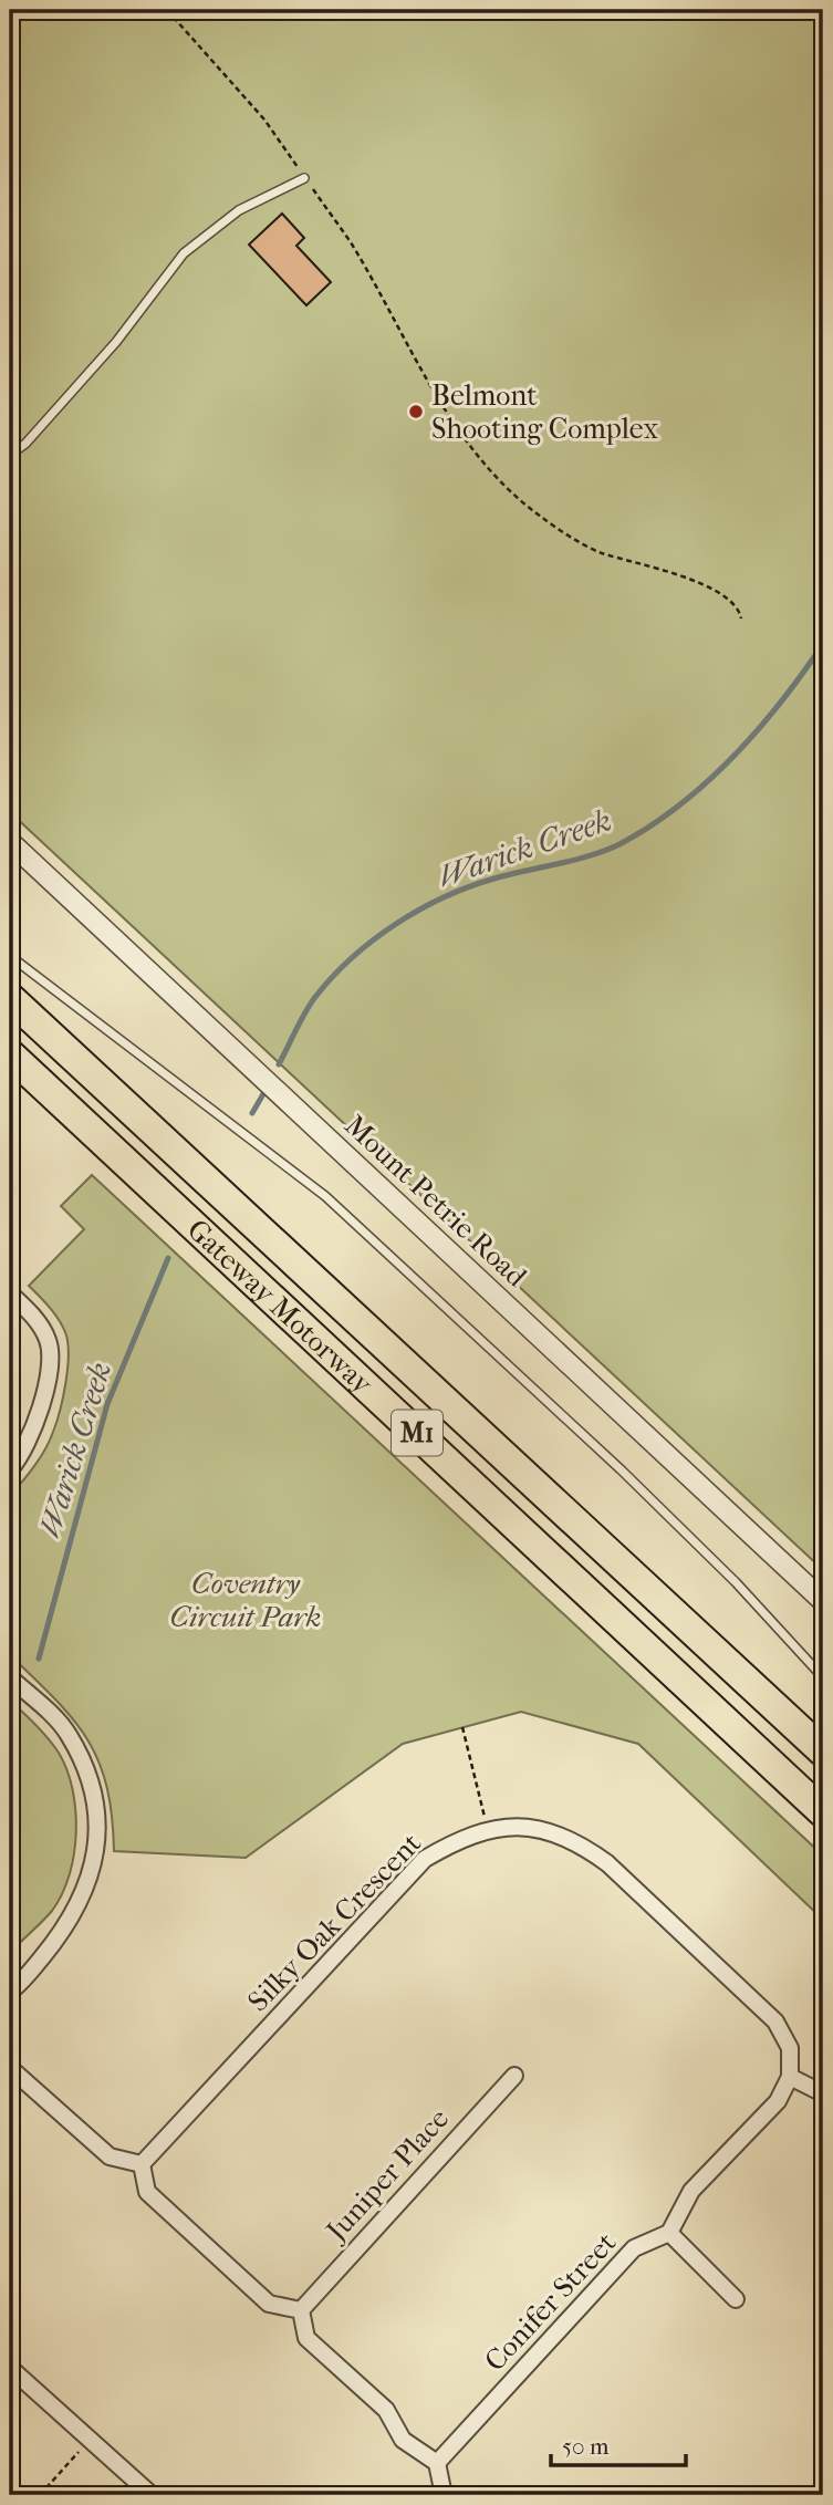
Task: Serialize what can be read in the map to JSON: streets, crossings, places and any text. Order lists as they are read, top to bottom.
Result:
{
  "streets": {
    "highway": ["Gateway Motorway", "M1"],
    "street": [
      "Mount Petrie Road",
      "Silky Oak Crescent",
      "Juniper Place",
      "Conifer Street"
    ]
  },
  "water": ["Warick Creek"],
  "parks": ["Coventry Circuit Park"],
  "places": ["Belmont Shooting Complex"],
  "scale_bar": "50 m"
}
